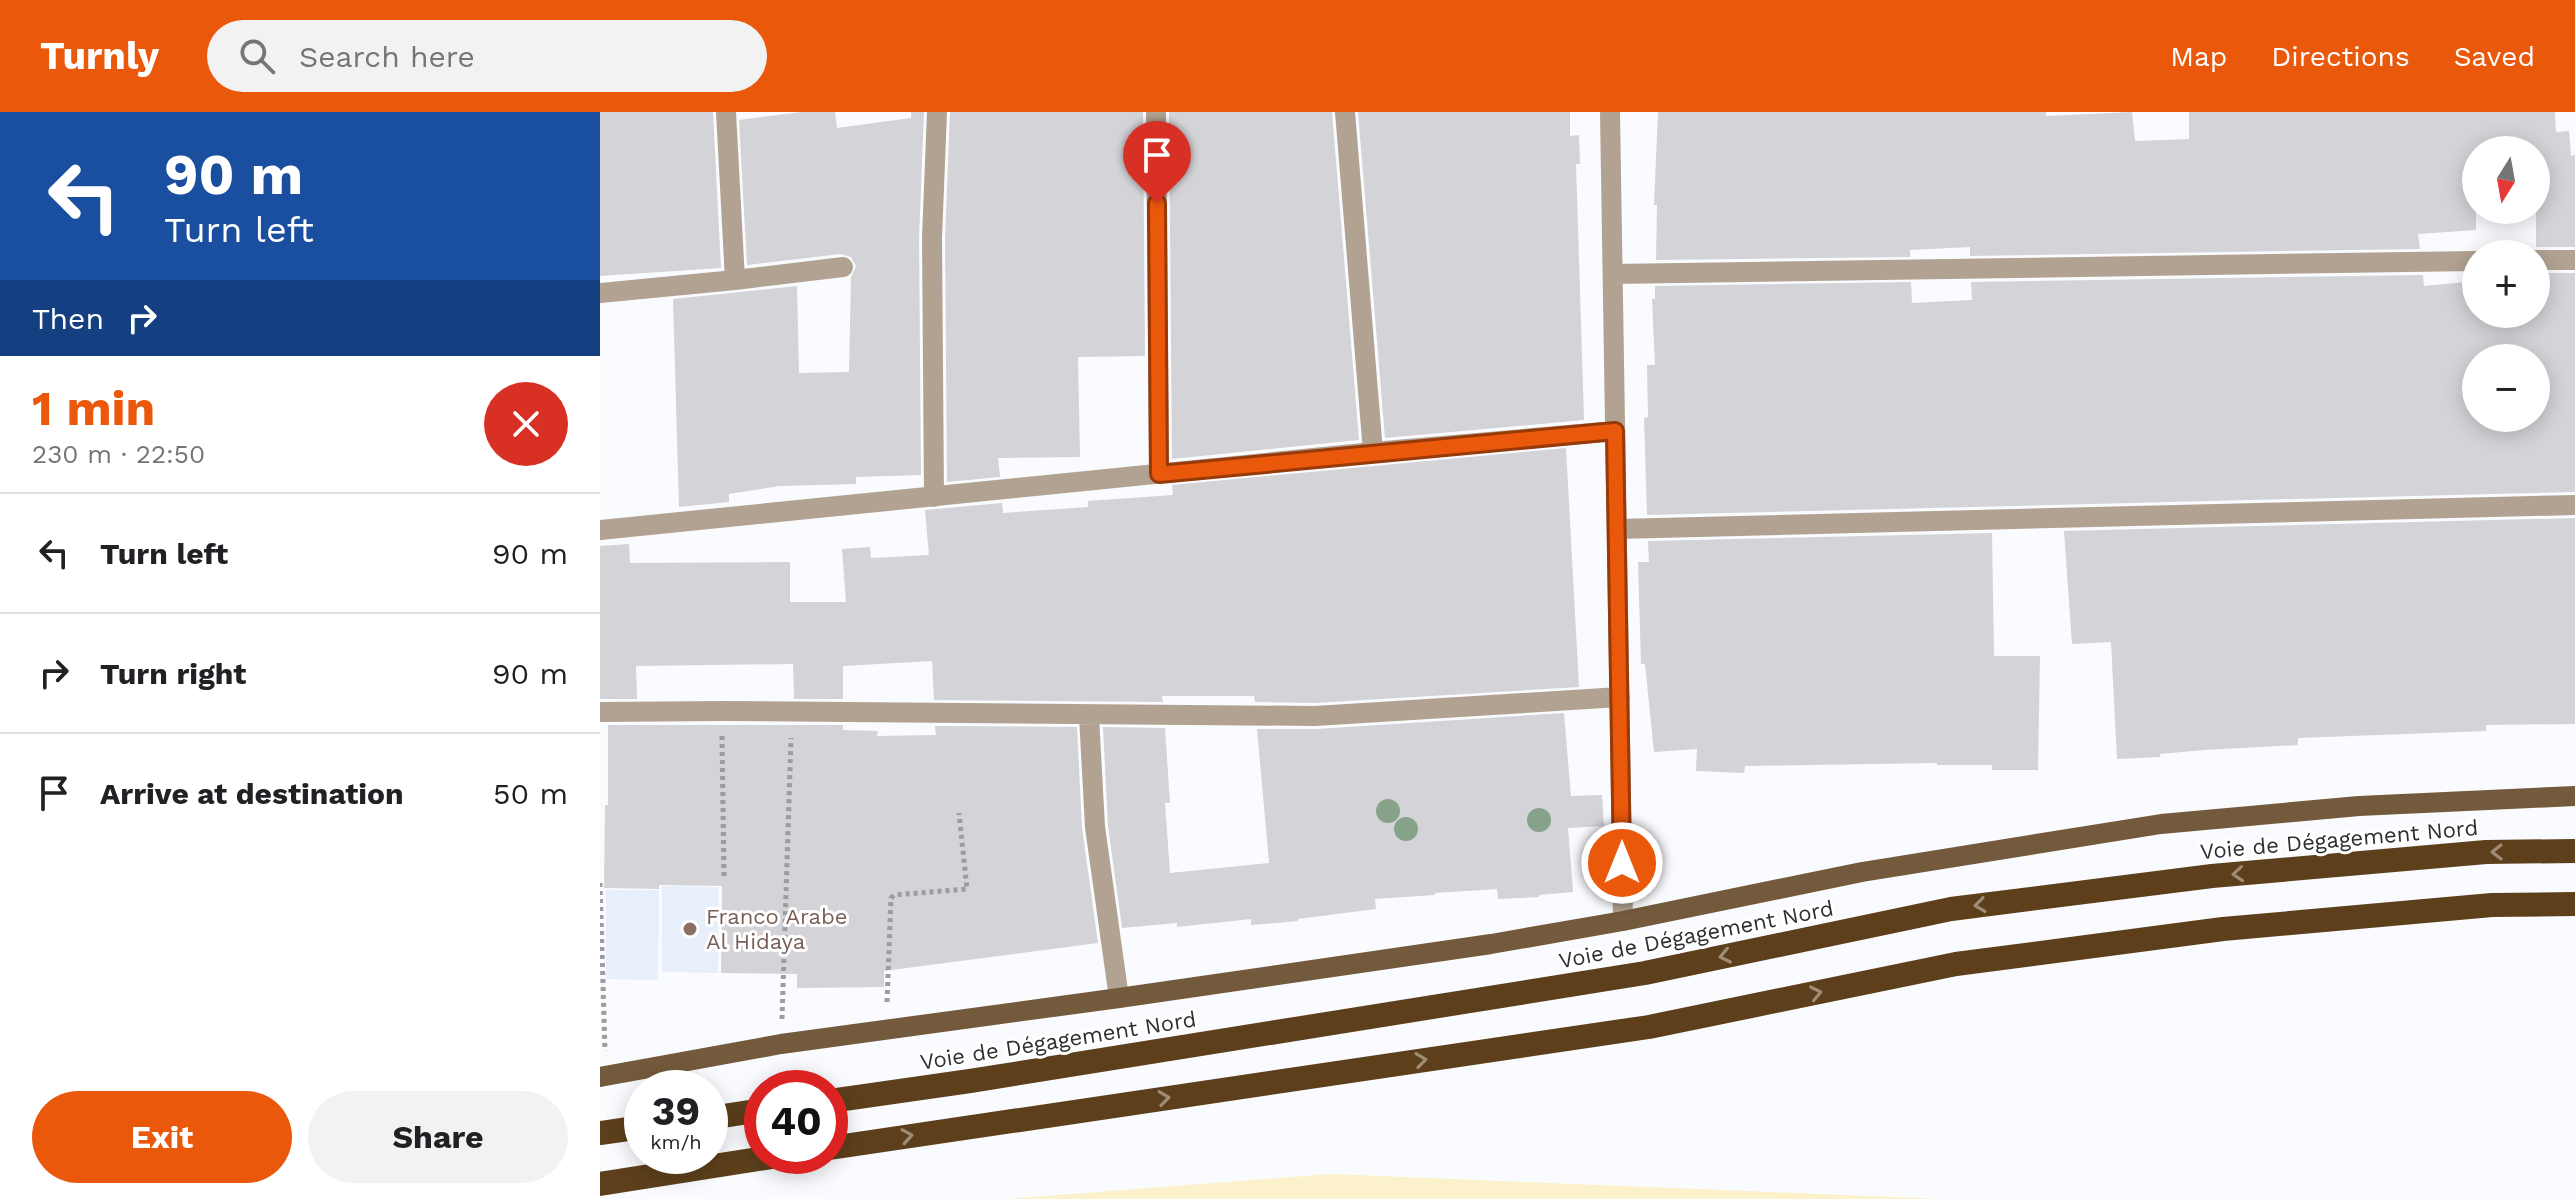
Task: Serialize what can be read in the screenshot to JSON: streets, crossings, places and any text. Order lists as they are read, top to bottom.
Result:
{
  "streets": {
    "highway": ["Voie de Dégagement Nord"]
  },
  "places": ["Franco Arabe Al Hidaya"],
  "north": "bottom",
  "page": {
    "header": "Turnly",
    "search": "Search here",
    "nav": ["Map", "Directions", "Saved"],
    "turn": ["90 m", "Turn left"],
    "map_buttons": ["+", "−"],
    "then": "Then",
    "heading": ["1 min", "230 m · 22:50"],
    "list": [
      {
        "name": "Turn left",
        "value": "90 m"
      },
      {
        "name": "Turn right",
        "value": "90 m"
      },
      {
        "name": "Arrive at destination",
        "value": "50 m"
      }
    ],
    "speed": "39 km/h",
    "limit": "40",
    "buttons": ["Exit", "Share"]
  }
}
